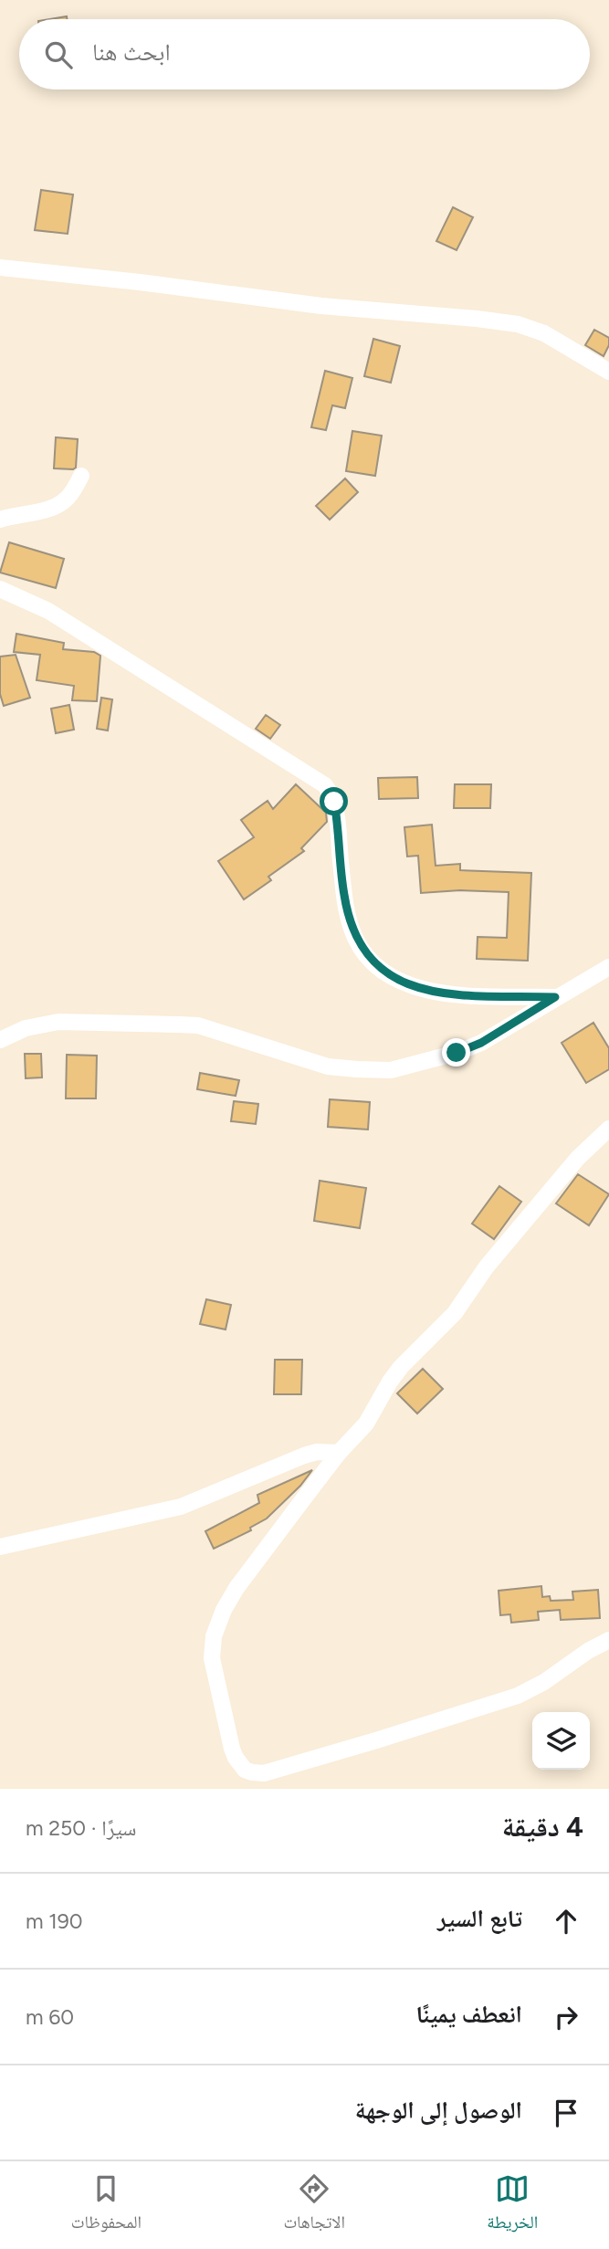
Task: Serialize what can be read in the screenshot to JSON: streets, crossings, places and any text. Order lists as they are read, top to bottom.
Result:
{
  "page": {
    "search": "ابحث هنا",
    "heading": ["4 دقيقة", "سيرًا · 250 m"],
    "list": [
      ["تابع السير", "190 m"],
      ["انعطف يمينًا", "60 m"],
      "الوصول إلى الوجهة"
    ],
    "nav": ["الخريطة", "الاتجاهات", "المحفوظات"]
  }
}
